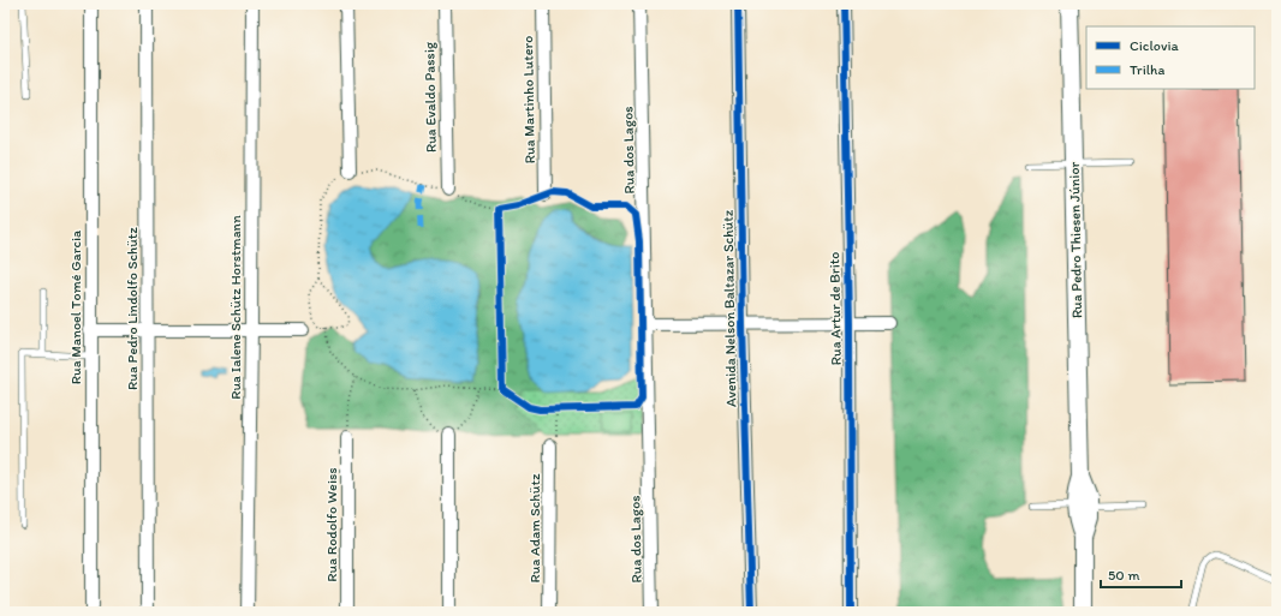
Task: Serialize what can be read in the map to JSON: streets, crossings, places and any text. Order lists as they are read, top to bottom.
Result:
{
  "streets": {
    "main road": ["Rua Pedro Thiesen Júnior"],
    "street": [
      "Rua Evaldo Passig",
      "Rua Martinho Lutero",
      "Rua dos Lagos",
      "Rua Manoel Tomé Garcia",
      "Rua Ialene Schütz Horstmann",
      "Rua Pedro Lindolfo Schütz",
      "Avenida Nelson Baltazar Schütz",
      "Rua Artur de Brito",
      "Rua Rodolfo Weiss",
      "Rua Adam Schütz"
    ]
  },
  "legend": ["Ciclovia", "Trilha"],
  "scale_bar": "50 m"
}
